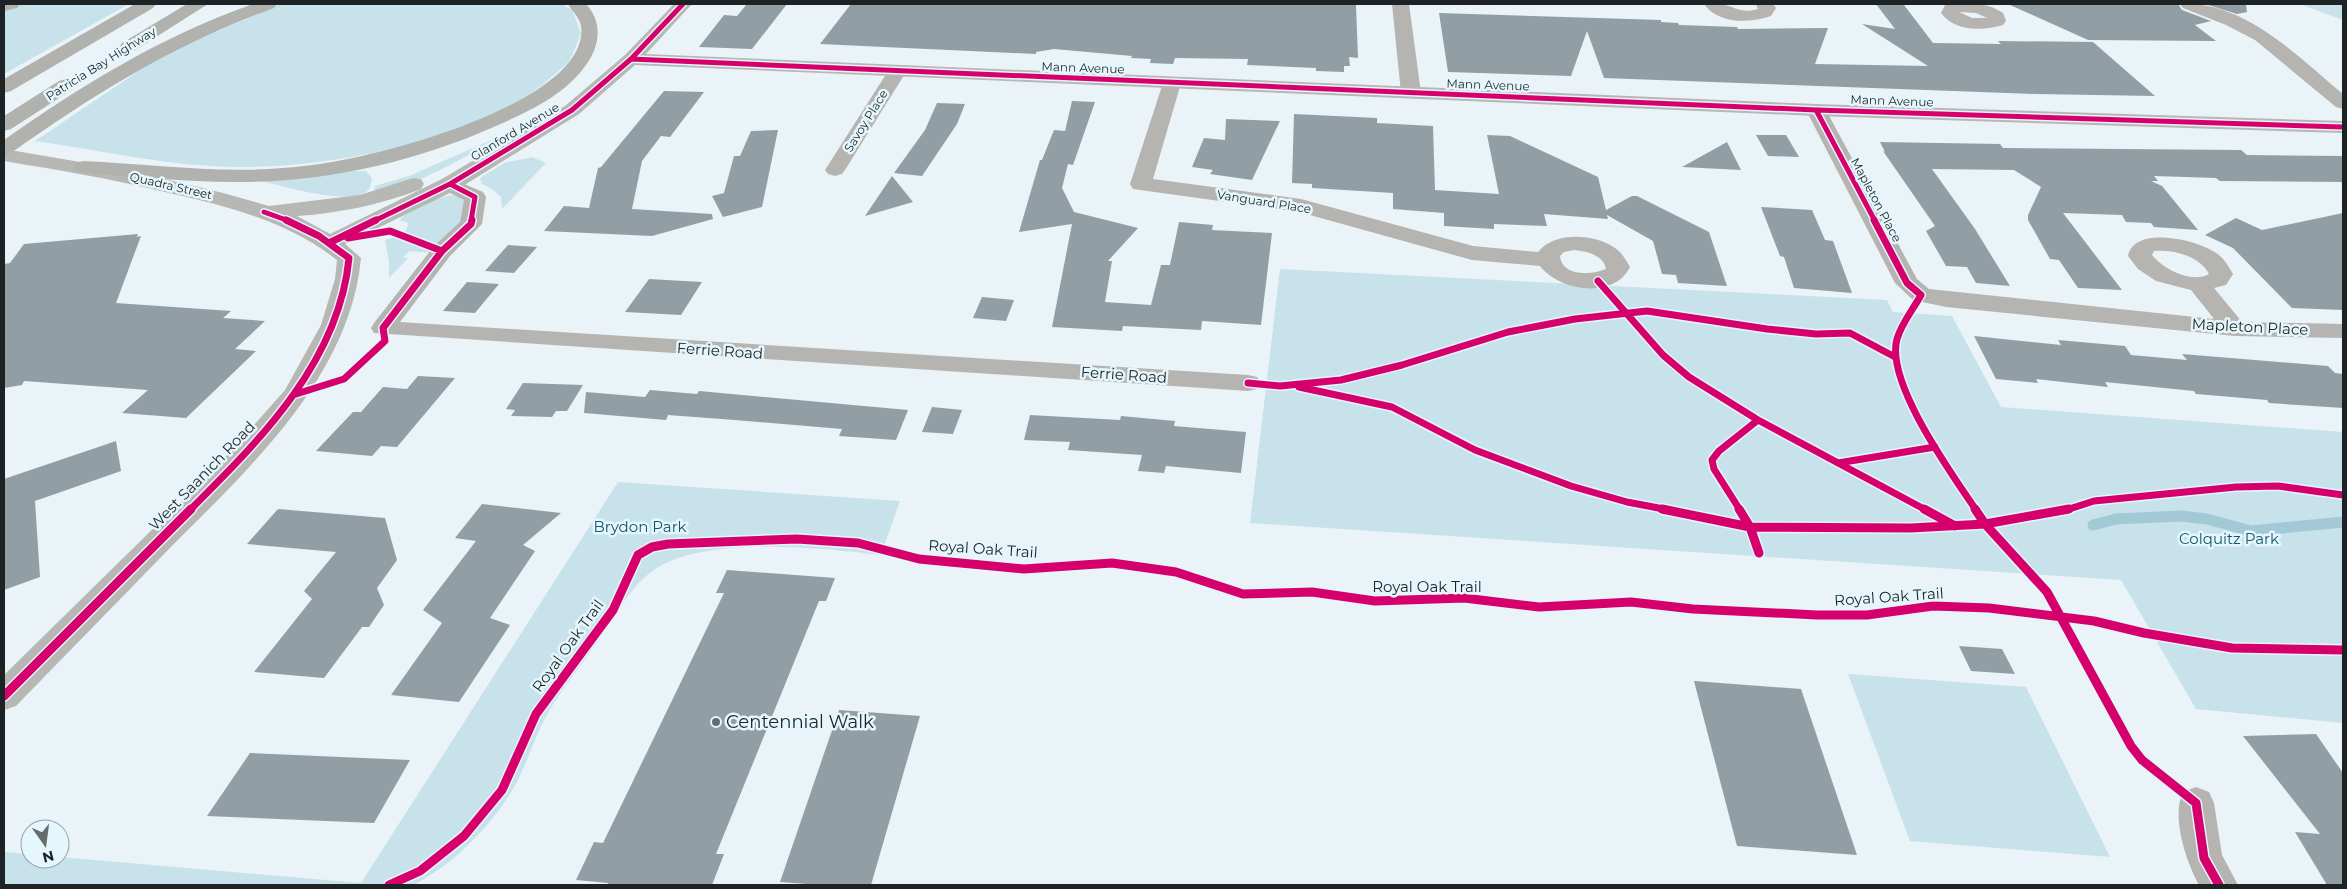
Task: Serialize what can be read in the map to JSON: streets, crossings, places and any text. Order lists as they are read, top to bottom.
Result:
{
  "streets": {
    "highway": ["Patricia Bay Highway"],
    "main road": [
      "Mann Avenue",
      "Glanford Avenue",
      "Quadra Street",
      "West Saanich Road"
    ],
    "street": [
      "Savoy Place",
      "Mapleton Place",
      "Vanguard Place",
      "Ferrie Road"
    ],
    "cycle path": ["Royal Oak Trail"]
  },
  "crossings": [
    ["Mann Avenue", "Savoy Place"],
    ["Mann Avenue", "Glanford Avenue"],
    ["Mann Avenue", "Mapleton Place"],
    ["Mann Avenue", "Vanguard Place"],
    ["Glanford Avenue", "Quadra Street"],
    ["Glanford Avenue", "Ferrie Road"],
    ["Glanford Avenue", "West Saanich Road"],
    ["Quadra Street", "West Saanich Road"]
  ],
  "parks": ["Brydon Park", "Colquitz Park"],
  "places": ["Centennial Walk"],
  "north": "bottom"
}
